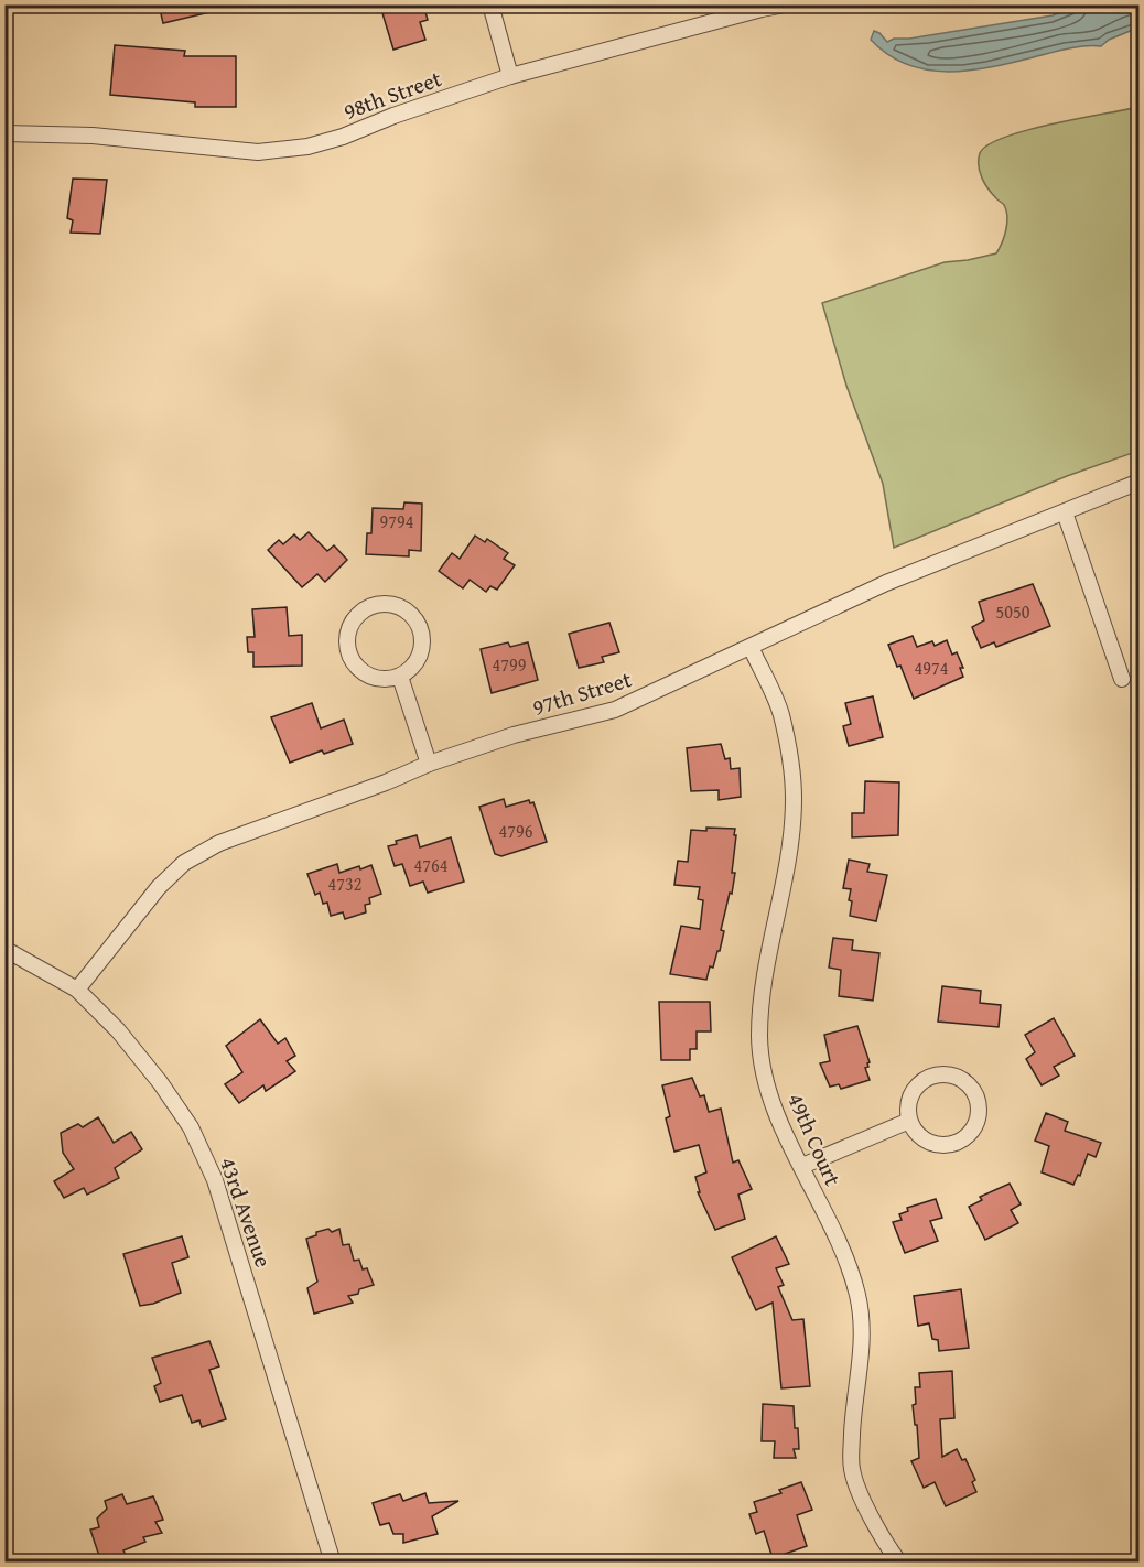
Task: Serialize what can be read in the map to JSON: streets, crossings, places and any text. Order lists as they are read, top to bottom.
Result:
{
  "streets": {
    "street": [
      "98th Street",
      "97th Street",
      "49th Court",
      "43rd Avenue"
    ]
  },
  "crossings": [
    ["97th Street", "49th Court"],
    ["97th Street", "43rd Avenue"]
  ],
  "house_numbers": [
    "9794",
    "5050",
    "4799",
    "4974",
    "4796",
    "4764",
    "4732"
  ]
}
